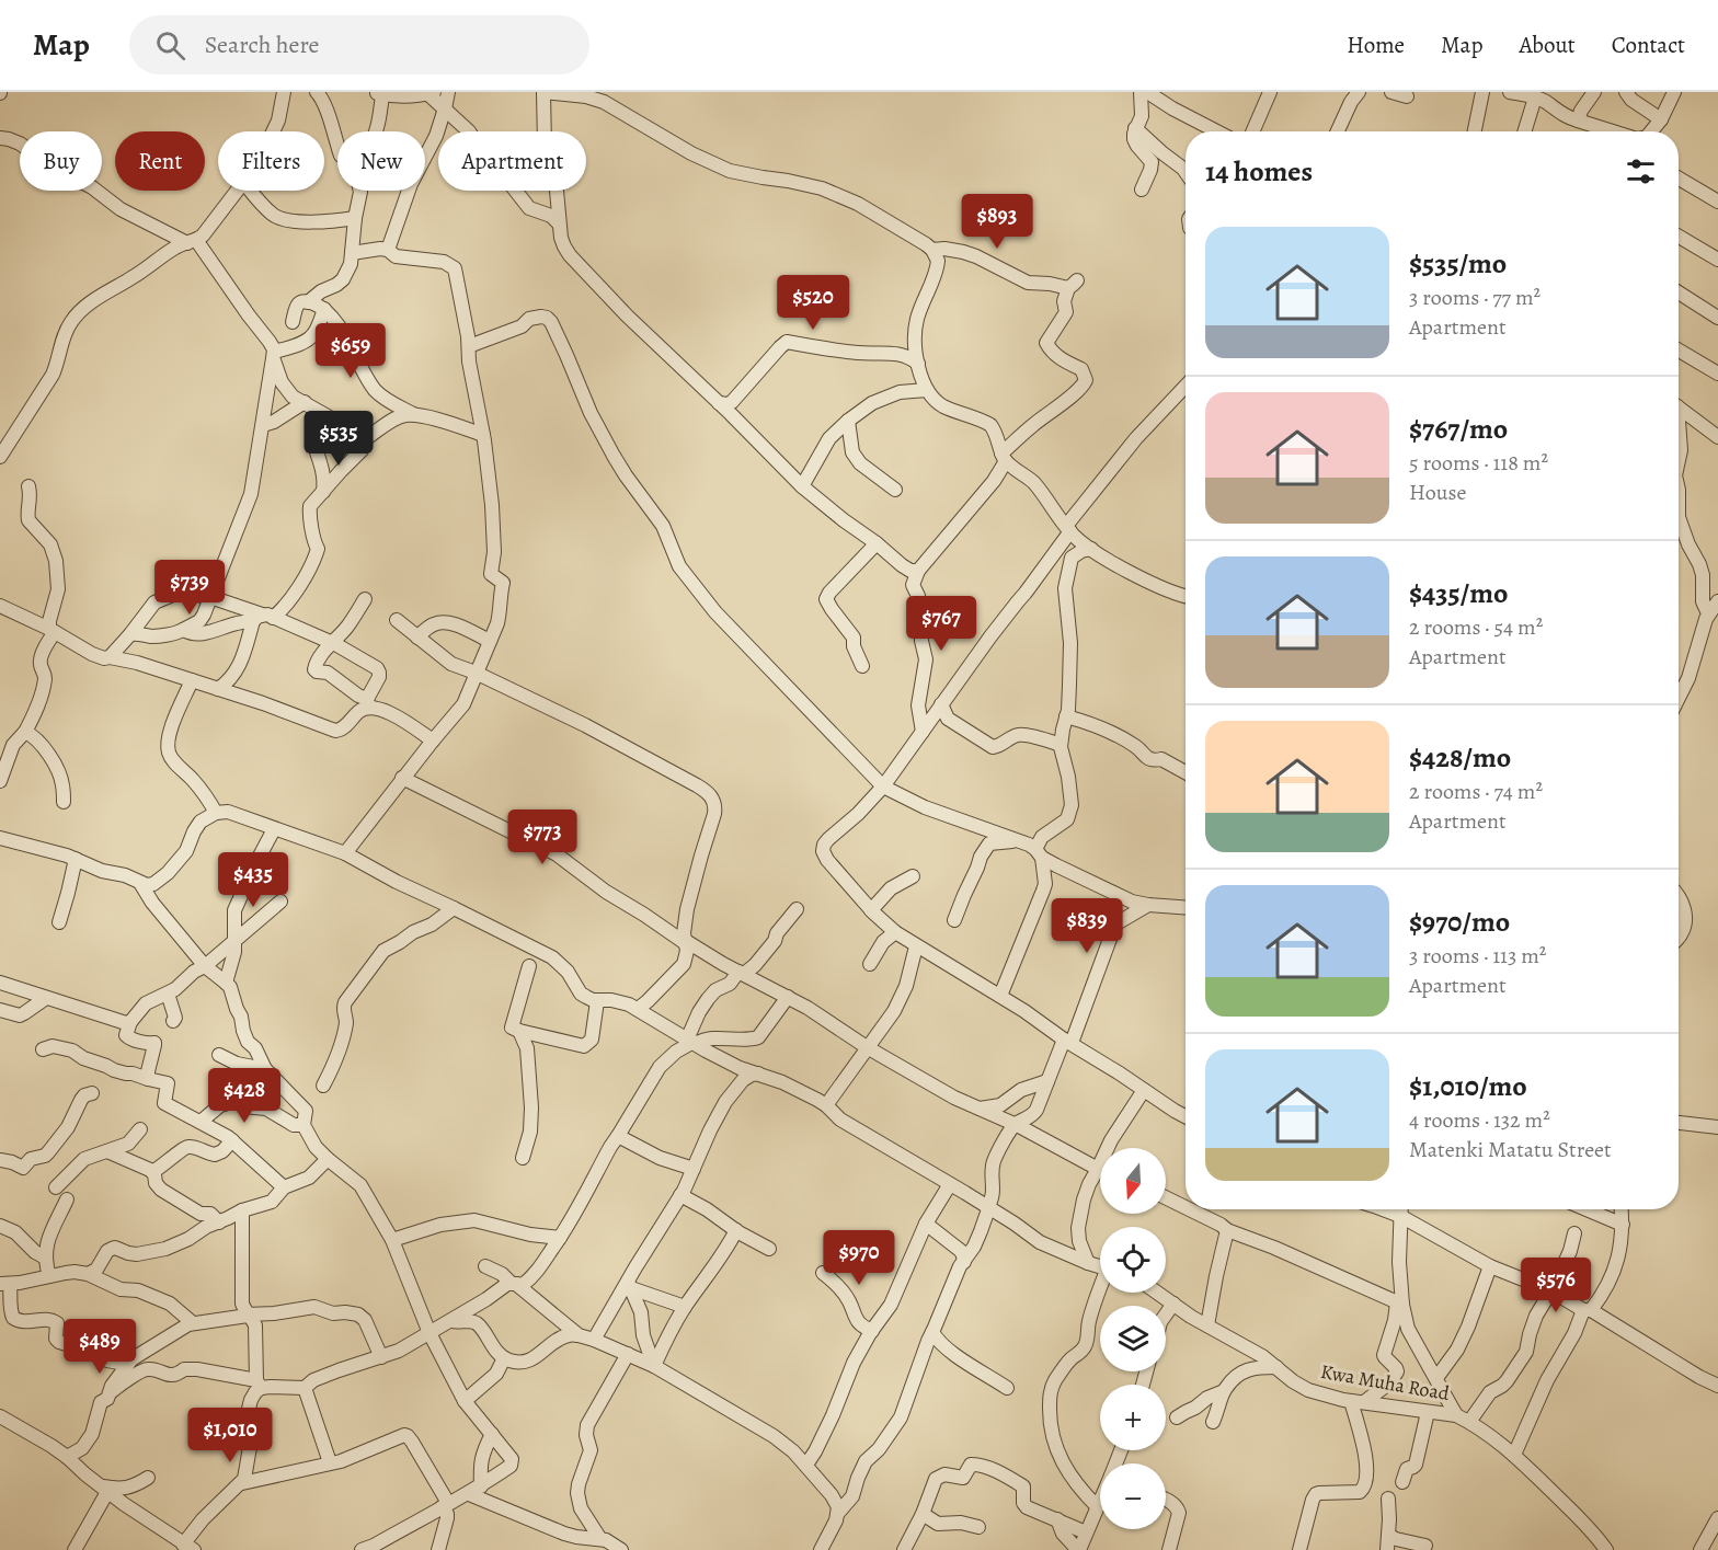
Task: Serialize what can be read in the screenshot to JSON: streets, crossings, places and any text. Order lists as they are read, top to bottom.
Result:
{
  "streets": {
    "street": ["Kwa Muha Road"]
  },
  "north": "bottom",
  "page": {
    "header": "Map",
    "search": "Search here",
    "nav": [
      "Home",
      "Map",
      "About",
      "Contact"
    ],
    "chip": [
      "Buy",
      "Rent",
      "Filters",
      "New",
      "Apartment"
    ],
    "heading": "14 homes",
    "price": [
      "$893",
      "$520",
      "$659",
      "$535",
      "$739",
      "$767",
      "$773",
      "$435",
      "$839",
      "$428",
      "$970",
      "$576",
      "$489",
      "$1,010"
    ],
    "list": [
      {
        "name": "$535/mo",
        "note": "3 rooms · 77 m² · Apartment"
      },
      {
        "name": "$767/mo",
        "note": "5 rooms · 118 m² · House"
      },
      {
        "name": "$435/mo",
        "note": "2 rooms · 54 m² · Apartment"
      },
      {
        "name": "$428/mo",
        "note": "2 rooms · 74 m² · Apartment"
      },
      {
        "name": "$970/mo",
        "note": "3 rooms · 113 m² · Apartment"
      },
      {
        "name": "$1,010/mo",
        "note": "4 rooms · 132 m² · Matenki Matatu Street"
      }
    ],
    "map_buttons": ["+", "−"]
  }
}
